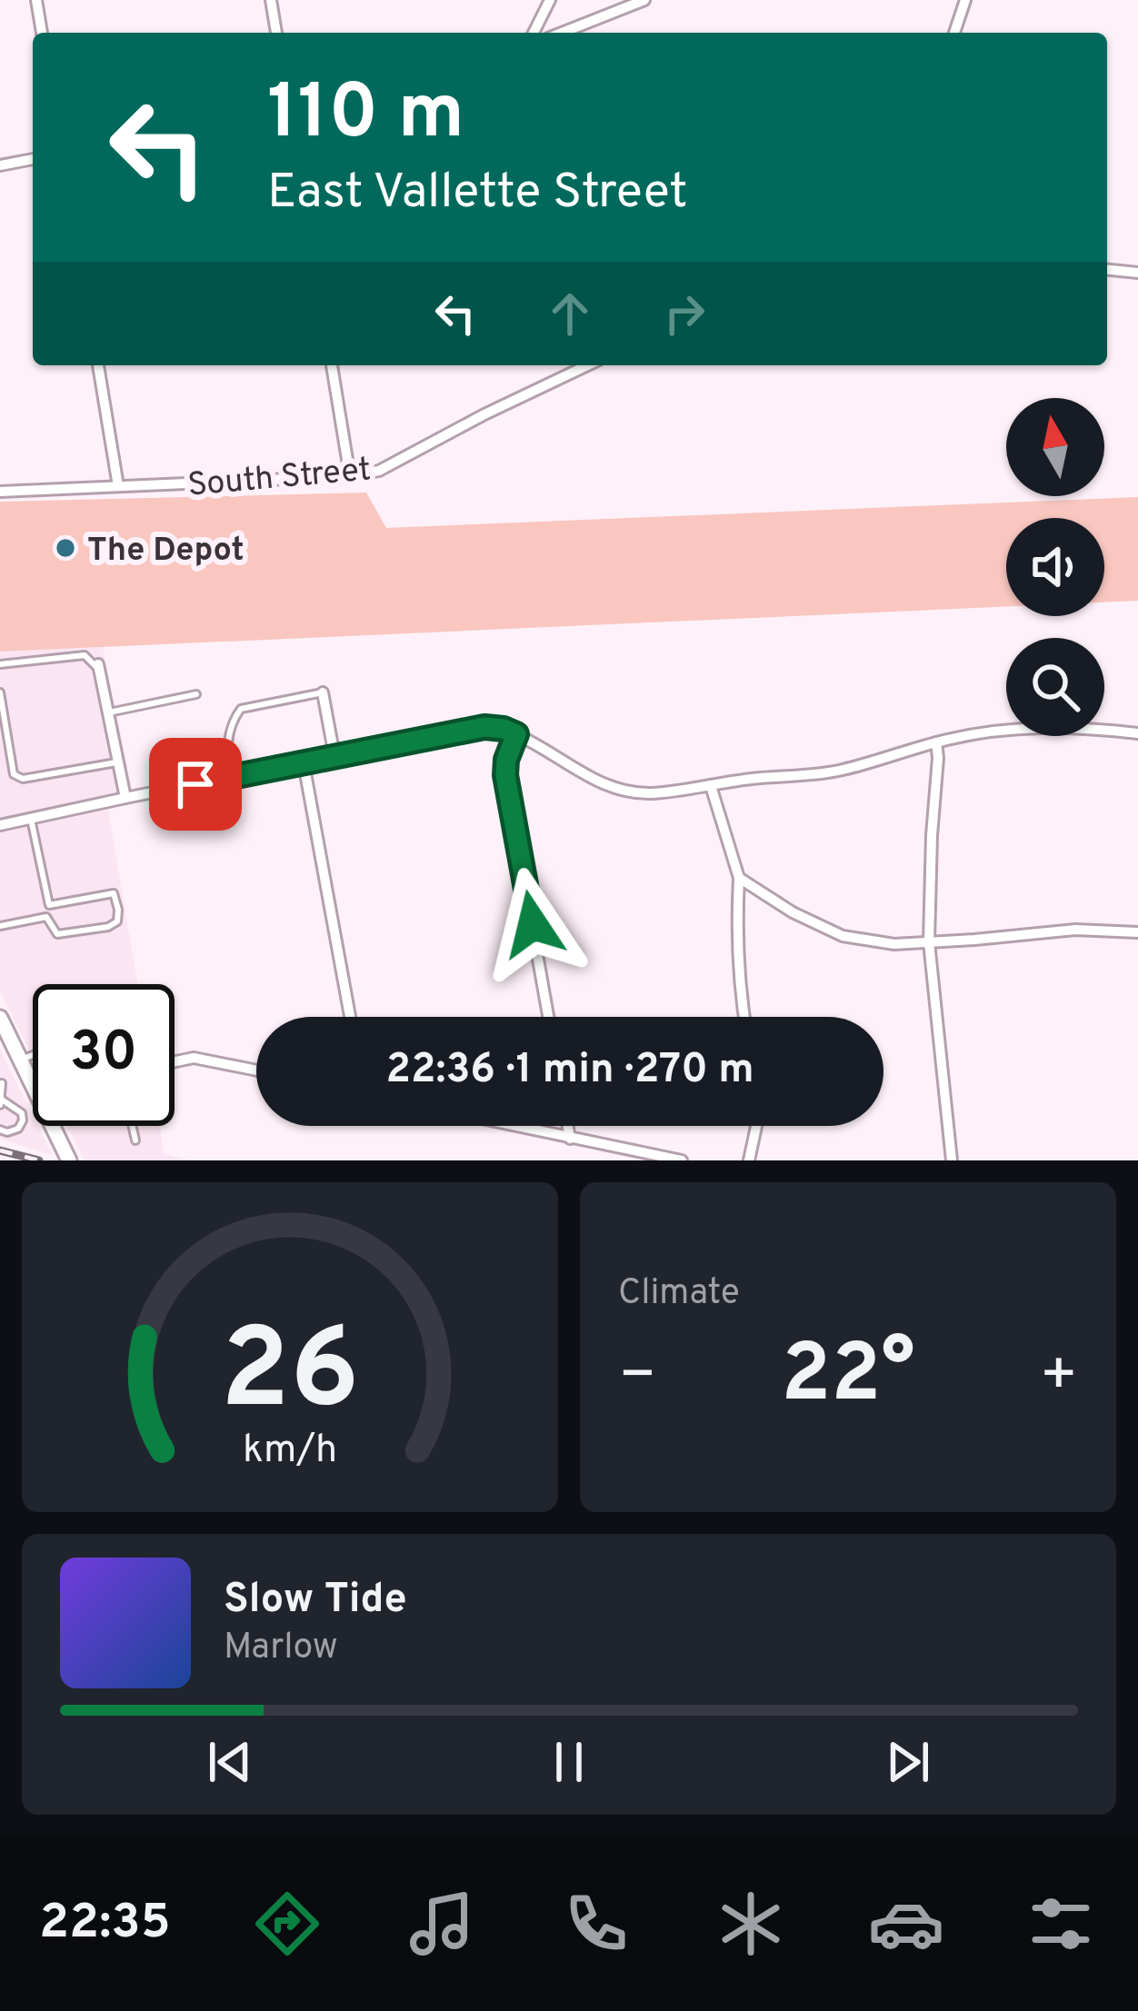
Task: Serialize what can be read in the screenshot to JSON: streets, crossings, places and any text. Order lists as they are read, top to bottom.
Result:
{
  "streets": {
    "street": ["South Street"]
  },
  "places": ["The Depot"],
  "north": "top",
  "page": {
    "turn": ["110 m", "East Vallette Street"],
    "limit": "30",
    "trip": "22:36 · 1 min · 270 m",
    "tile": "Climate",
    "heat": ["−", "22°", "+"],
    "song": ["Slow Tide", "Marlow"],
    "tabs": "22:35",
    "gauge": ["26", "km/h"]
  }
}
